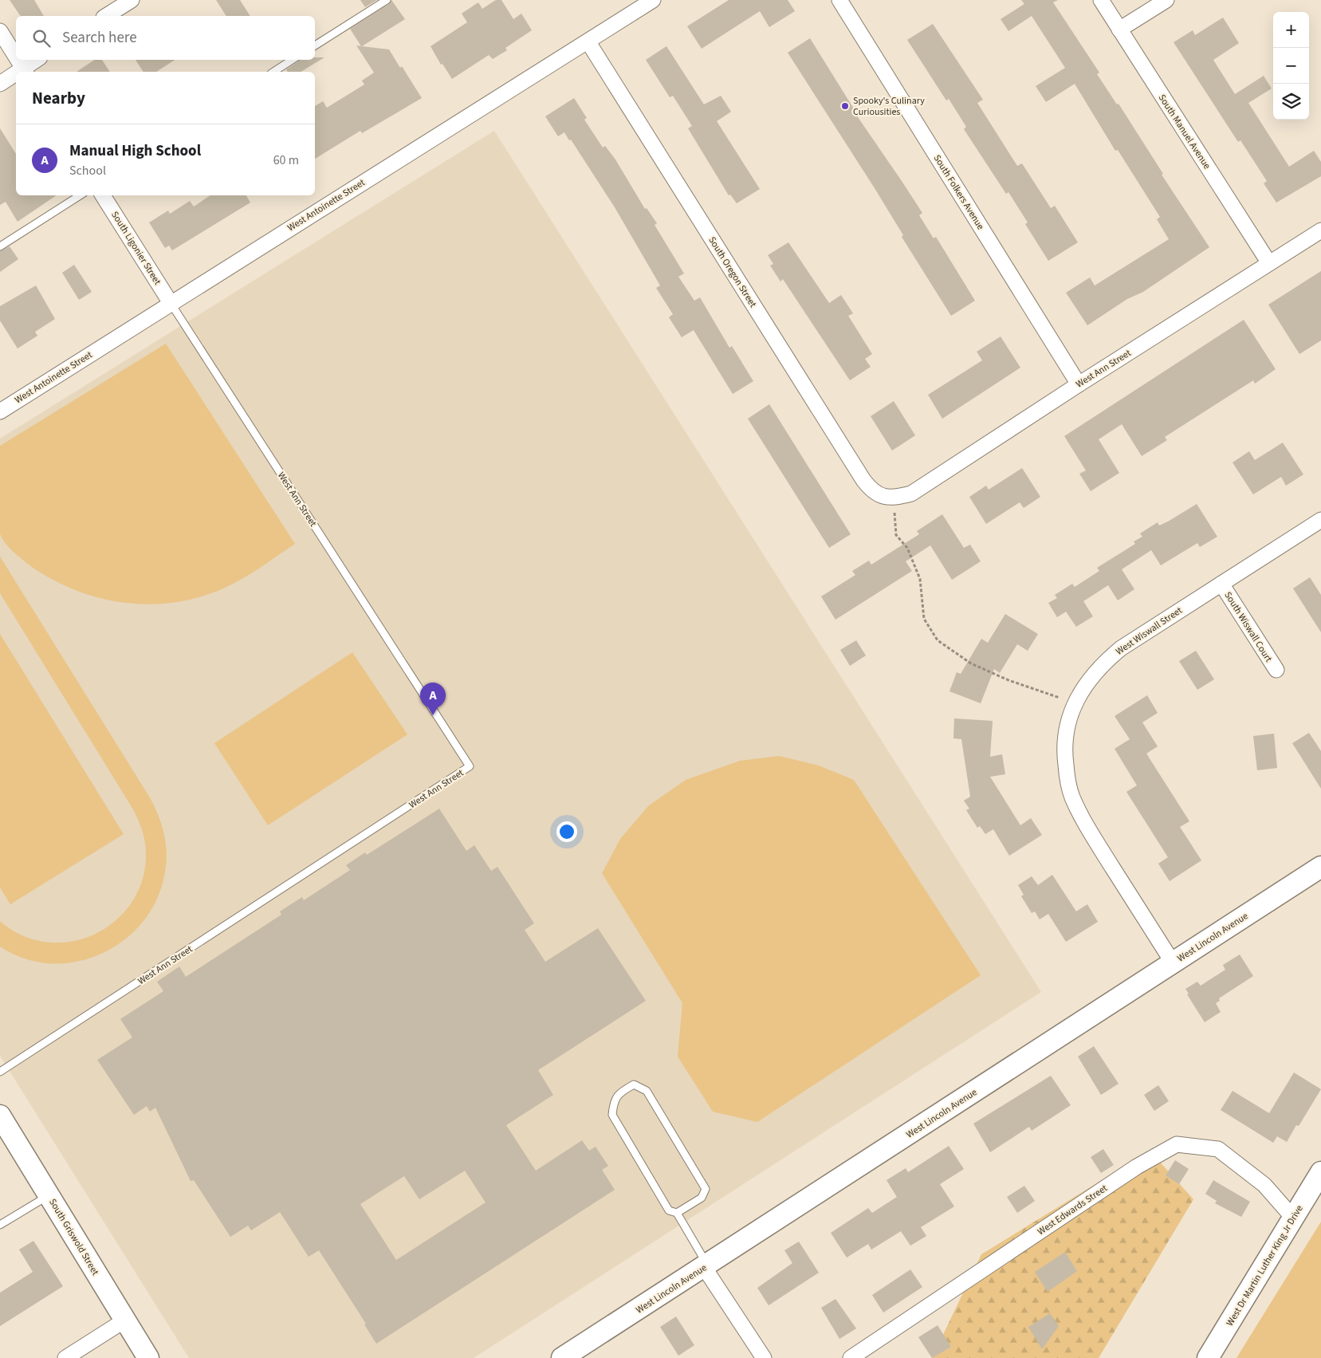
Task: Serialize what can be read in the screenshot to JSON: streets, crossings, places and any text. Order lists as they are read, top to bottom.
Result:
{
  "streets": {
    "main road": ["West Lincoln Avenue", "South Griswold Street", "West Dr Martin Luther King Jr Drive"],
    "street": [
      "South Manuel Avenue",
      "South Folkers Avenue",
      "West Antoinette Street",
      "South Ligonier Street",
      "South Oregon Street",
      "West Ann Street",
      "South Wiswall Court",
      "West Wiswall Street",
      "West Edwards Street"
    ]
  },
  "crossings": [
    ["South Manuel Avenue", "West Ann Street"],
    ["South Folkers Avenue", "West Ann Street"],
    ["West Antoinette Street", "South Ligonier Street"],
    ["West Antoinette Street", "South Oregon Street"],
    ["West Antoinette Street", "West Ann Street"],
    ["South Ligonier Street", "West Ann Street"],
    ["South Oregon Street", "West Ann Street"],
    ["South Wiswall Court", "West Wiswall Street"],
    ["West Wiswall Street", "West Lincoln Avenue"],
    ["West Edwards Street", "West Dr Martin Luther King Jr Drive"]
  ],
  "places": ["Spooky's Culinary Curiousities"],
  "page": {
    "map_buttons": ["+", "−"],
    "search": "Search here",
    "heading": "Nearby",
    "list": [
      {
        "mark": "A",
        "name": "Manual High School",
        "note": "School",
        "value": "60 m"
      }
    ],
    "pins": "A"
  }
}
